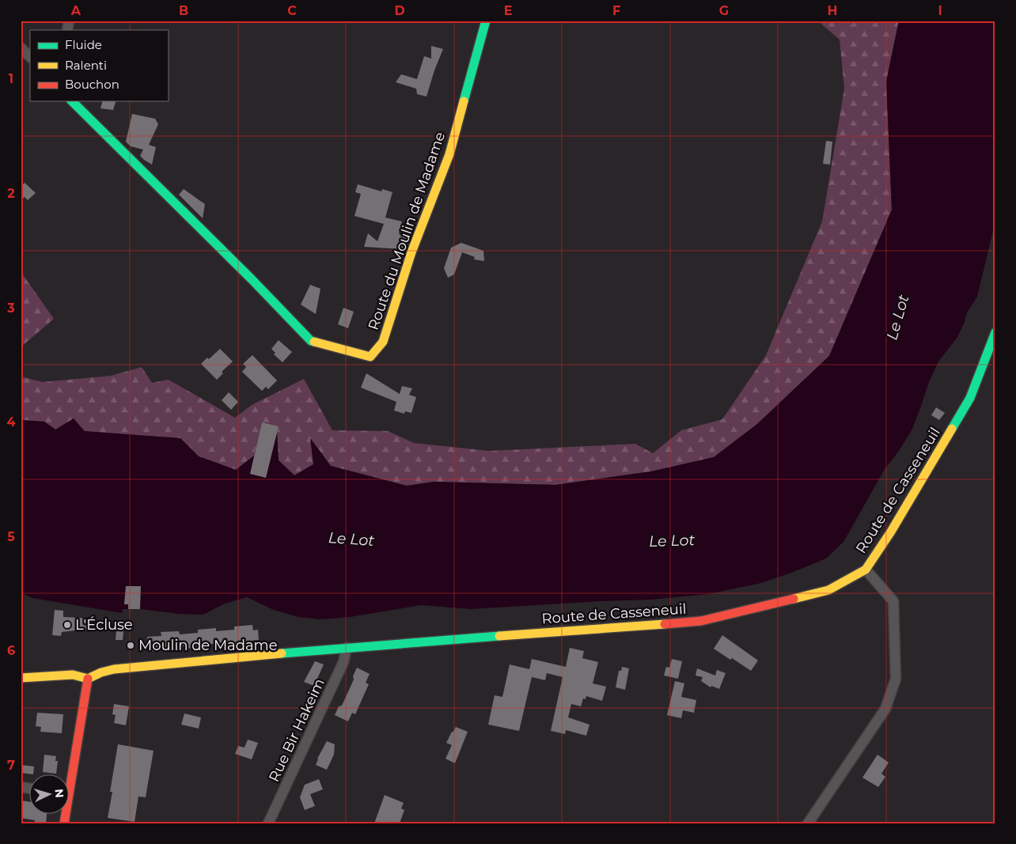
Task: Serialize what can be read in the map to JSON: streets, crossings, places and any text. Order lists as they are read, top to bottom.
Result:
{
  "streets": {
    "main road": ["Route du Moulin de Madame", "Route de Casseneuil"],
    "street": ["Rue Bir Hakeim"]
  },
  "crossings": [
    ["Route de Casseneuil", "Rue Bir Hakeim"]
  ],
  "water": ["Le Lot"],
  "places": ["L'Écluse", "Moulin de Madame"],
  "legend": ["Fluide", "Ralenti", "Bouchon"],
  "north": "right",
  "grid": {
    "columns": [
      "A",
      "B",
      "C",
      "D",
      "E",
      "F",
      "G",
      "H",
      "I"
    ],
    "rows": [
      "1",
      "2",
      "3",
      "4",
      "5",
      "6",
      "7"
    ]
  }
}
